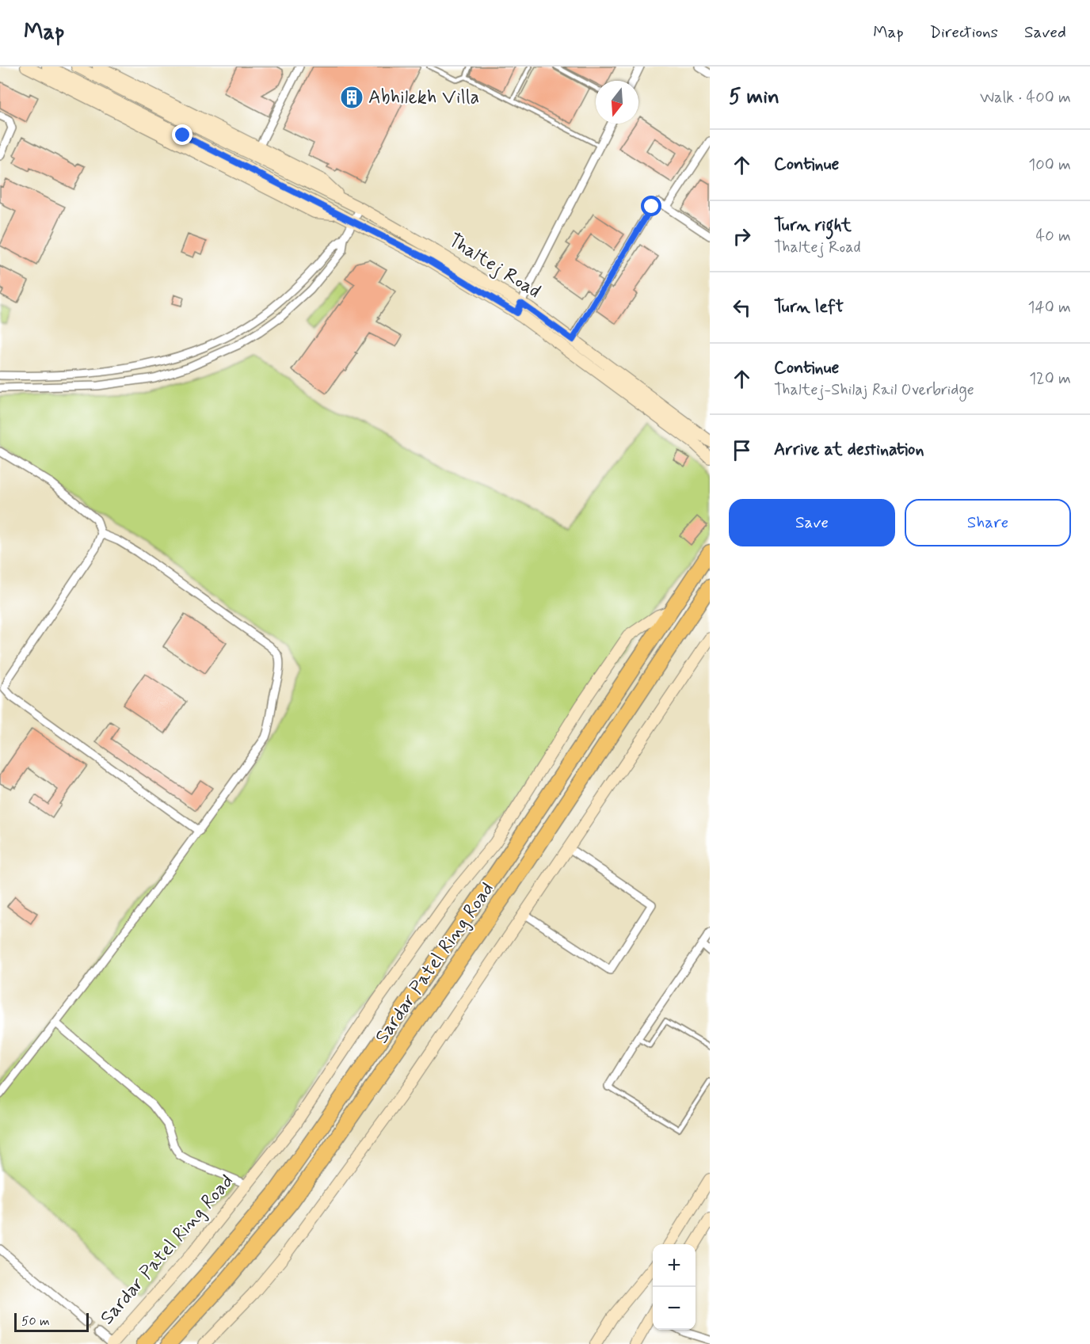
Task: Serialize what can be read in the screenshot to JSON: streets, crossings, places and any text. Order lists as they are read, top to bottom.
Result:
{
  "streets": {
    "highway": ["Sardar Patel Ring Road"],
    "street": ["Thaltej Road"]
  },
  "places": {
    "building": ["Abhilekh Villa"]
  },
  "scale_bar": "50 m",
  "north": "bottom",
  "page": {
    "header": "Map",
    "nav": ["Map", "Directions", "Saved"],
    "heading": ["5 min", "Walk · 400 m"],
    "list": [
      ["Continue", "100 m"],
      ["Turn right", "Thaltej Road", "40 m"],
      ["Turn left", "140 m"],
      ["Continue", "Thaltej-Shilaj Rail Overbridge", "120 m"],
      "Arrive at destination"
    ],
    "buttons": ["Save", "Share"],
    "map_buttons": ["+", "−"],
    "scale": "50 m"
  }
}
